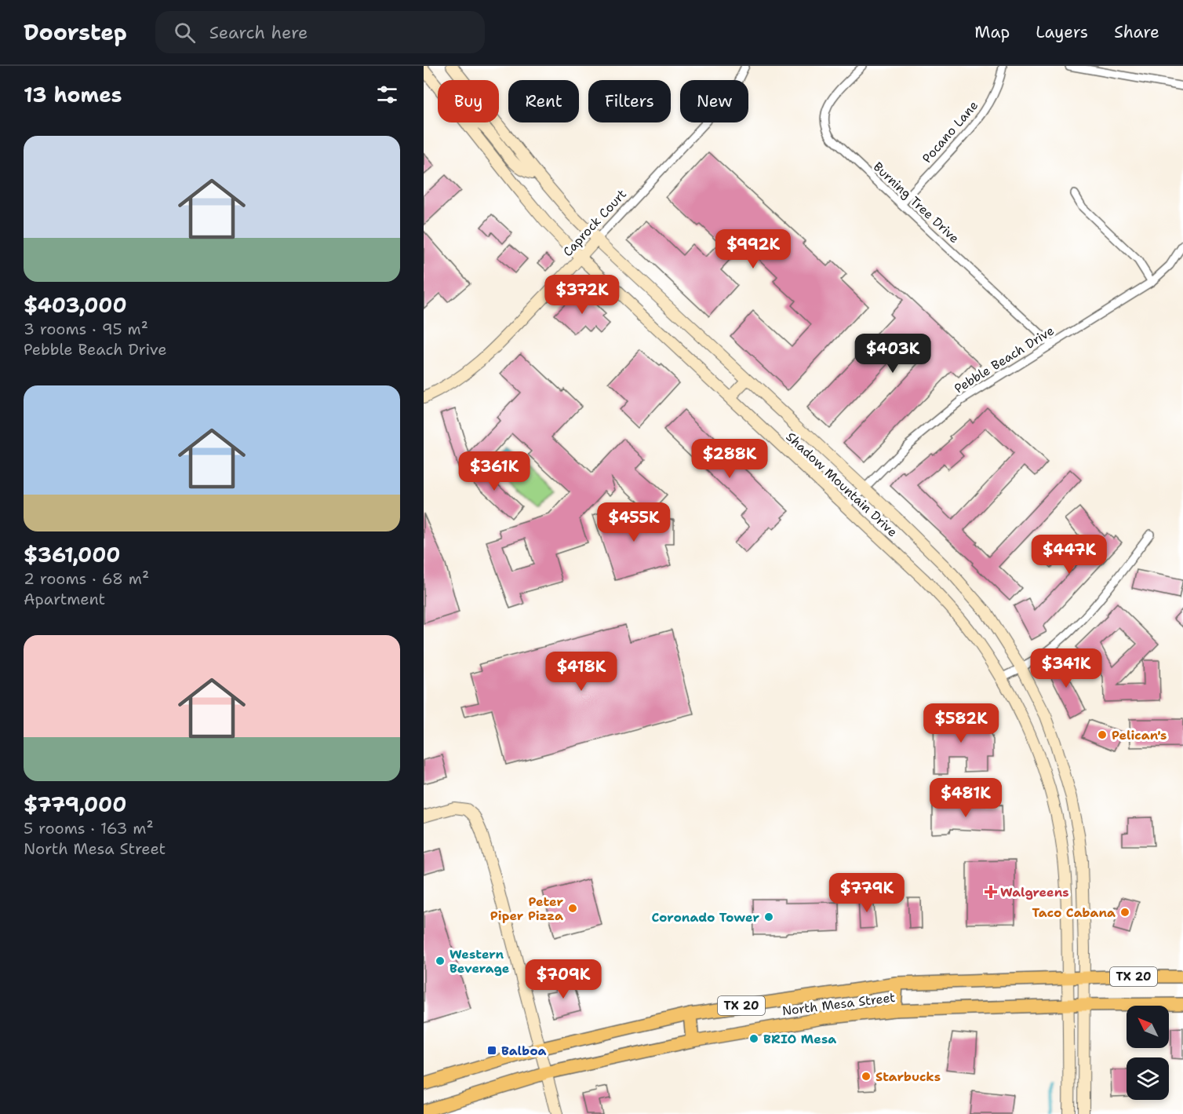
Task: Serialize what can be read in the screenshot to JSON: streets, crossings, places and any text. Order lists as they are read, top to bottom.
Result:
{
  "streets": {
    "main road": [
      "Caprock Court",
      "Shadow Mountain Drive",
      "TX 20",
      "North Mesa Street"
    ],
    "street": ["Pocano Lane", "Burning Tree Drive", "Pebble Beach Drive"]
  },
  "crossings": [
    ["Pocano Lane", "Burning Tree Drive"],
    ["Burning Tree Drive", "Pebble Beach Drive"],
    ["Caprock Court", "Shadow Mountain Drive"],
    ["Pebble Beach Drive", "Shadow Mountain Drive"],
    ["Shadow Mountain Drive", "North Mesa Street"]
  ],
  "places": {
    "other": [
      "Pelican's",
      "Peter Piper Pizza",
      "Taco Cabana",
      "Coronado Tower",
      "Western Beverage",
      "BRIO Mesa",
      "Starbucks"
    ],
    "health": ["Walgreens"],
    "transit": ["Balboa"]
  },
  "north": "top left",
  "page": {
    "header": "Doorstep",
    "search": "Search here",
    "nav": ["Map", "Layers", "Share"],
    "heading": "13 homes",
    "chip": [
      "Buy",
      "Rent",
      "Filters",
      "New"
    ],
    "list": [
      {
        "name": "$403,000",
        "note": "3 rooms · 95 m² · Pebble Beach Drive"
      },
      {
        "name": "$361,000",
        "note": "2 rooms · 68 m² · Apartment"
      },
      {
        "name": "$779,000",
        "note": "5 rooms · 163 m² · North Mesa Street"
      }
    ],
    "price": [
      "$992K",
      "$372K",
      "$403K",
      "$288K",
      "$361K",
      "$455K",
      "$447K",
      "$341K",
      "$418K",
      "$582K",
      "$481K",
      "$779K",
      "$709K"
    ]
  }
}
